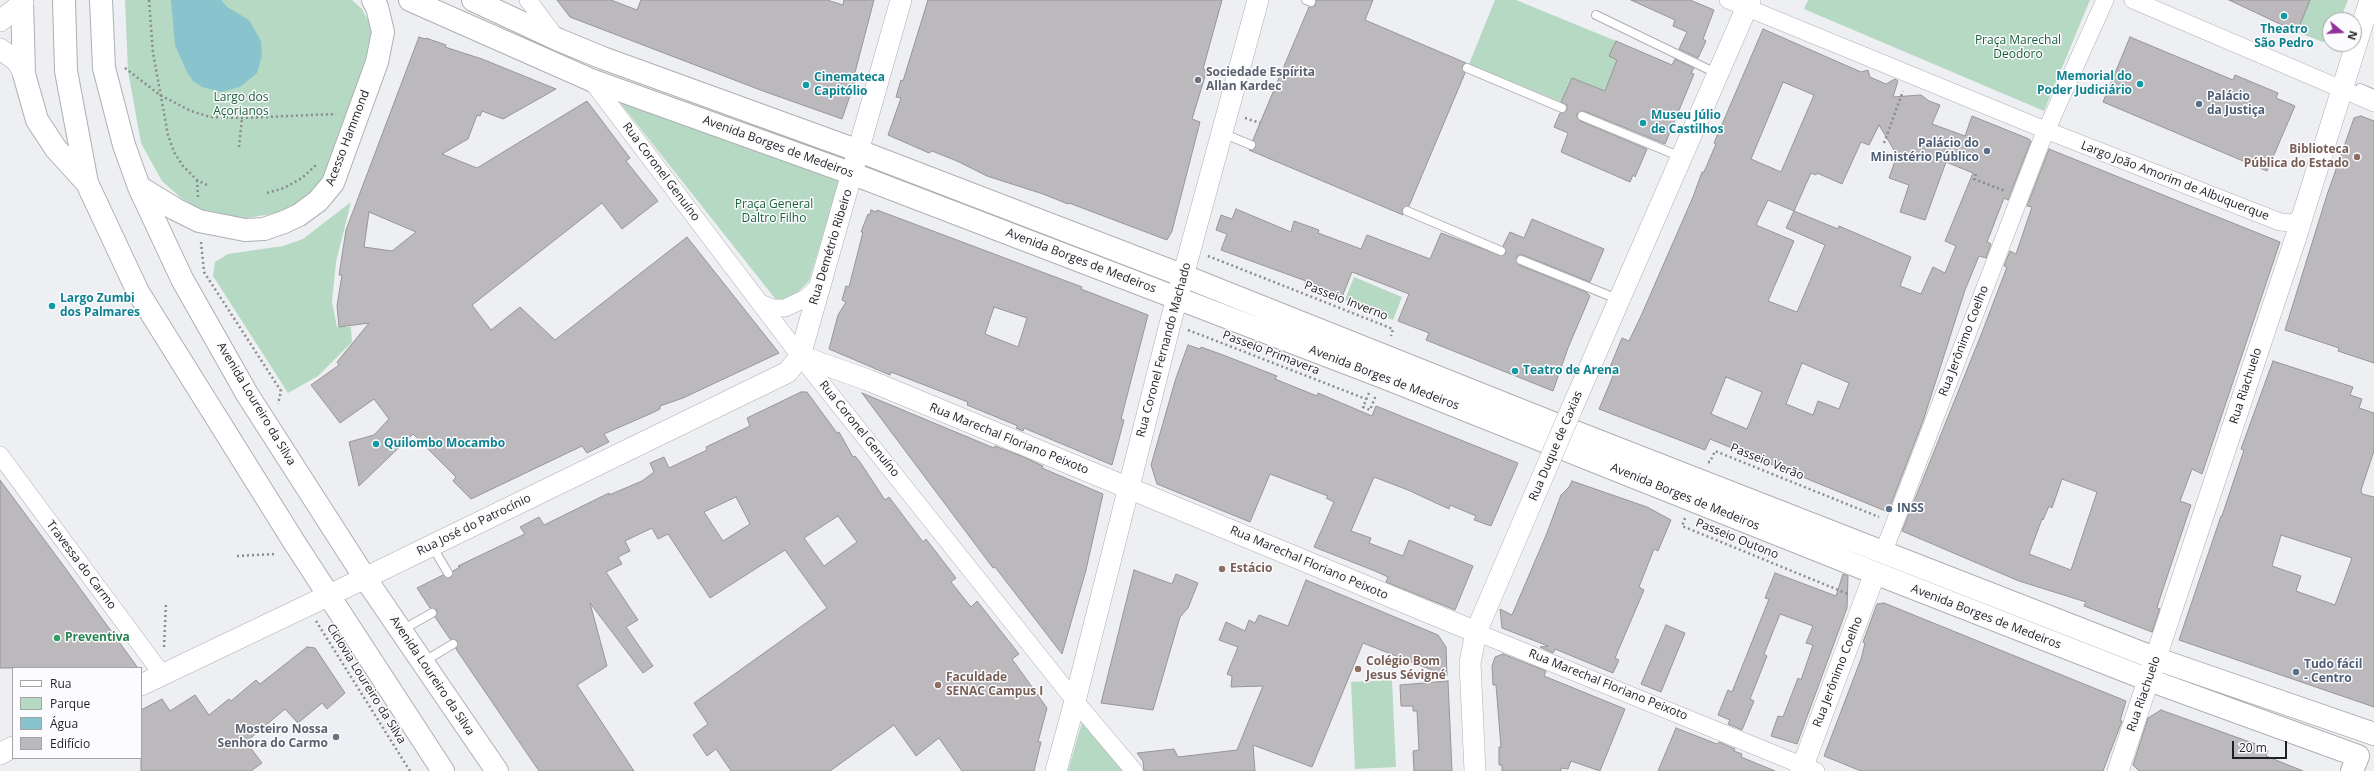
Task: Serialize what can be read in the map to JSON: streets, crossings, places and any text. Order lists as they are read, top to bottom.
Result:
{
  "streets": {
    "main road": ["Acesso Hammond", "Avenida Borges de Medeiros", "Avenida Loureiro da Silva"],
    "street": [
      "Rua Coronel Genuíno",
      "Largo João Amorim de Albuquerque",
      "Rua Demétrio Ribeiro",
      "Rua Jerônimo Coelho",
      "Rua Coronel Fernando Machado",
      "Rua Riachuelo",
      "Rua Marechal Floriano Peixoto",
      "Rua Duque de Caxias",
      "Rua José do Patrocínio",
      "Travessa do Carmo"
    ],
    "path": [
      "Passeio Inverno",
      "Passeio Primavera",
      "Passeio Verão",
      "Passeio Outono",
      "Ciclovia Loureiro da Silva"
    ]
  },
  "crossings": [
    ["Acesso Hammond", "Avenida Loureiro da Silva"],
    ["Avenida Borges de Medeiros", "Rua Coronel Genuíno"],
    ["Avenida Borges de Medeiros", "Rua Demétrio Ribeiro"],
    ["Avenida Borges de Medeiros", "Rua Jerônimo Coelho"],
    ["Avenida Borges de Medeiros", "Rua Coronel Fernando Machado"],
    ["Avenida Borges de Medeiros", "Passeio Primavera"],
    ["Avenida Borges de Medeiros", "Rua Riachuelo"],
    ["Rua Coronel Genuíno", "Rua Demétrio Ribeiro"],
    ["Rua Coronel Genuíno", "Rua Coronel Fernando Machado"],
    ["Rua Coronel Genuíno", "Rua Marechal Floriano Peixoto"],
    ["Rua Coronel Genuíno", "Rua José do Patrocínio"],
    ["Largo João Amorim de Albuquerque", "Rua Jerônimo Coelho"],
    ["Largo João Amorim de Albuquerque", "Rua Riachuelo"],
    ["Rua Demétrio Ribeiro", "Rua Marechal Floriano Peixoto"],
    ["Rua Demétrio Ribeiro", "Rua José do Patrocínio"],
    ["Passeio Inverno", "Rua Coronel Fernando Machado"],
    ["Rua Jerônimo Coelho", "Rua Marechal Floriano Peixoto"],
    ["Rua Jerônimo Coelho", "Passeio Verão"],
    ["Rua Jerônimo Coelho", "Passeio Outono"],
    ["Rua Coronel Fernando Machado", "Passeio Primavera"],
    ["Rua Coronel Fernando Machado", "Rua Marechal Floriano Peixoto"],
    ["Avenida Loureiro da Silva", "Rua José do Patrocínio"],
    ["Rua Marechal Floriano Peixoto", "Rua Duque de Caxias"],
    ["Rua Marechal Floriano Peixoto", "Rua José do Patrocínio"],
    ["Rua José do Patrocínio", "Travessa do Carmo"],
    ["Rua José do Patrocínio", "Ciclovia Loureiro da Silva"]
  ],
  "parks": ["Praça Marechal Deodoro", "Largo dos Açorianos", "Praça General Daltro Filho"],
  "places": [
    "Theatro São Pedro",
    "Sociedade Espírita Allan Kardec",
    "Memorial do Poder Judiciário",
    "Cinemateca Capitólio",
    "Palácio da Justiça",
    "Museu Júlio de Castilhos",
    "Palácio do Ministério Público",
    "Biblioteca Pública do Estado",
    "Largo Zumbi dos Palmares",
    "Teatro de Arena",
    "Quilombo Mocambo",
    "INSS",
    "Estácio",
    "Preventiva",
    "Colégio Bom Jesus Sévigné",
    "Tudo fácil - Centro",
    "Faculdade SENAC Campus I",
    "Mosteiro Nossa Senhora do Carmo"
  ],
  "legend": [
    "Rua",
    "Parque",
    "Água",
    "Edifício"
  ],
  "scale_bar": "20 m",
  "north": "right"
}
